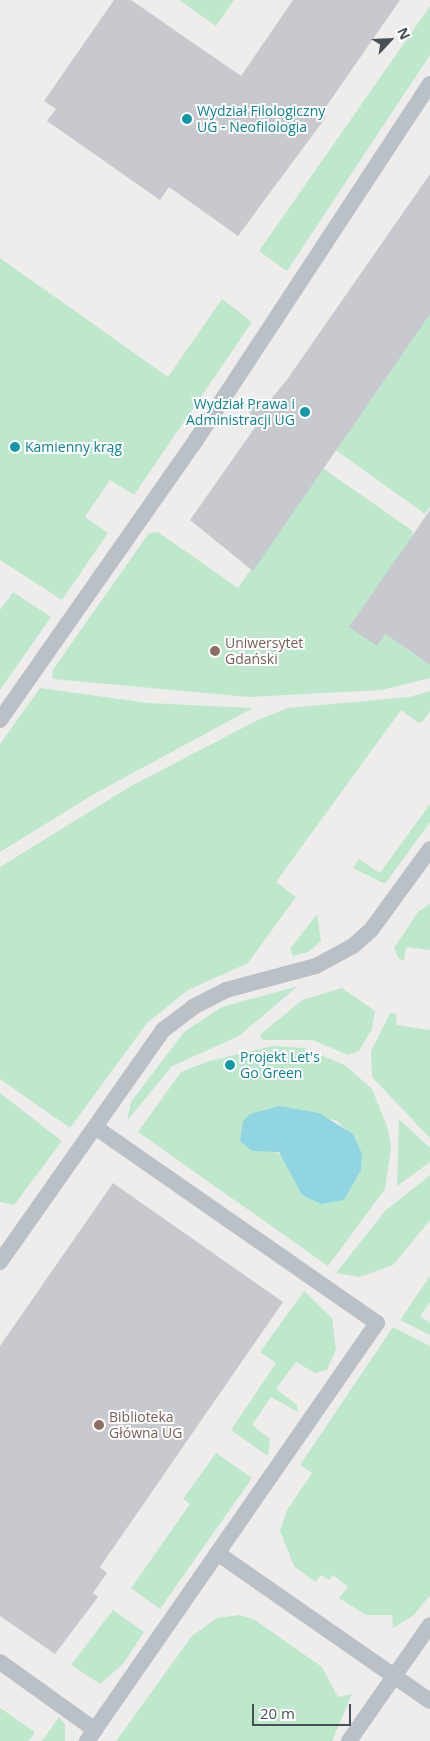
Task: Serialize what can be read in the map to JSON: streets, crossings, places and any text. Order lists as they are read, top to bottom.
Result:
{
  "places": [
    "Wydział Filologiczny UG - Neofilologia",
    "Wydział Prawa i Administracji UG",
    "Kamienny krąg",
    "Uniwersytet Gdański",
    "Projekt Let's Go Green",
    "Biblioteka Główna UG"
  ],
  "scale_bar": "20 m",
  "north": "top right"
}
